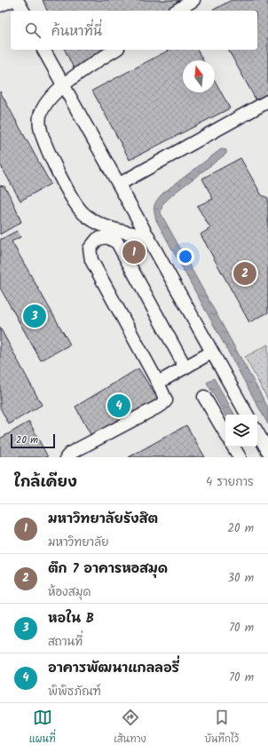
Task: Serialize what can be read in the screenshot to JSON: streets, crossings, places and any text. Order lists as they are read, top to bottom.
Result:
{
  "scale_bar": "20 m",
  "north": "top",
  "page": {
    "search": "ค้นหาที่นี่",
    "pins": [
      "1",
      "2",
      "3",
      "4"
    ],
    "scale": "20 m",
    "heading": ["ใกล้เคียง", "4 รายการ"],
    "list": [
      {
        "mark": "1",
        "name": "มหาวิทยาลัยรังสิต",
        "note": "มหาวิทยาลัย",
        "value": "20 m"
      },
      {
        "mark": "2",
        "name": "ตึก 7 อาคารหอสมุด",
        "note": "ห้องสมุด",
        "value": "30 m"
      },
      {
        "mark": "3",
        "name": "หอใน B",
        "note": "สถานที่",
        "value": "70 m"
      },
      {
        "mark": "4",
        "name": "อาคารพัฒนาแกลลอรี่",
        "note": "พิพิธภัณฑ์",
        "value": "70 m"
      }
    ],
    "nav": ["แผนที่", "เส้นทาง", "บันทึกไว้"]
  }
}
